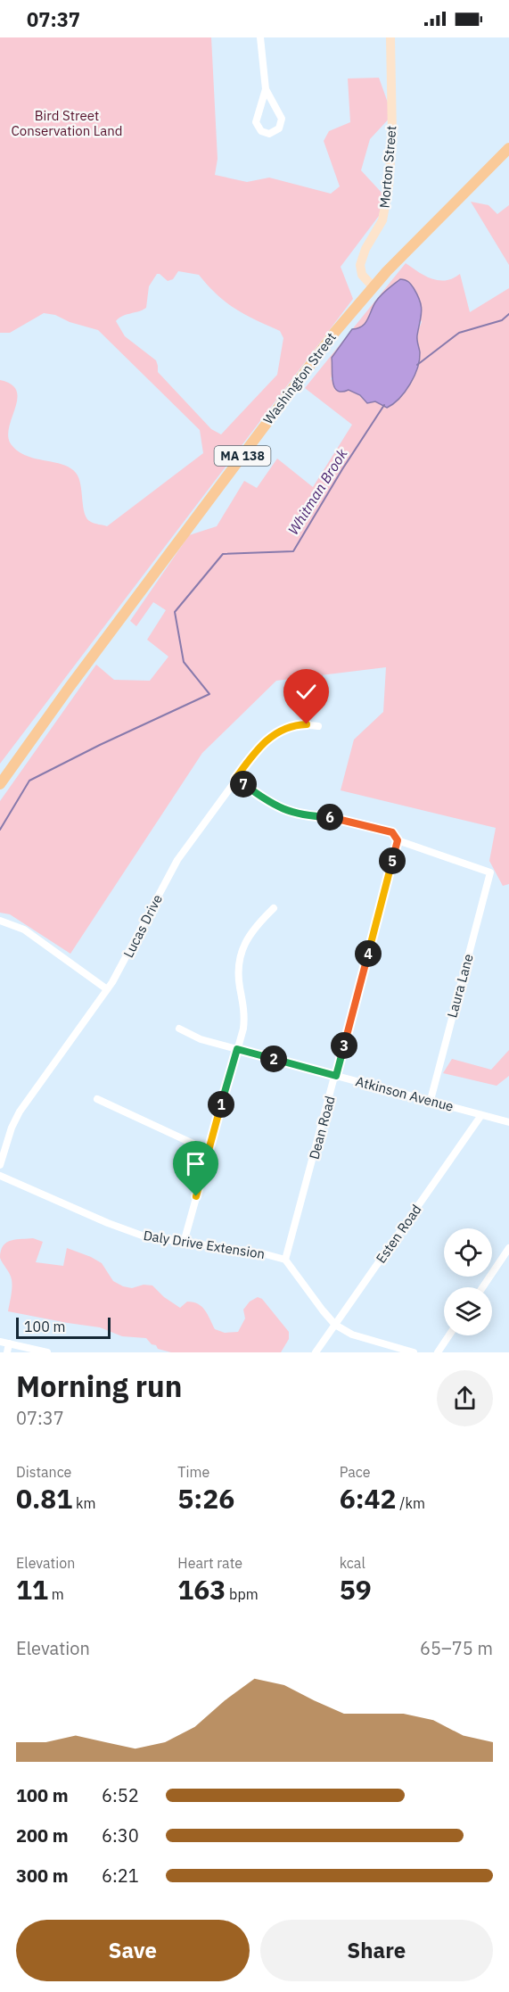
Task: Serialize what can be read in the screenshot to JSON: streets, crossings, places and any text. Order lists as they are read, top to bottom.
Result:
{
  "streets": {
    "main road": ["Washington Street", "MA 138"],
    "street": [
      "Morton Street",
      "Lucas Drive",
      "Laura Lane",
      "Atkinson Avenue",
      "Dean Road",
      "Esten Road",
      "Daly Drive Extension"
    ]
  },
  "crossings": [
    ["Morton Street", "Washington Street"],
    ["Laura Lane", "Atkinson Avenue"],
    ["Laura Lane", "Dean Road"],
    ["Atkinson Avenue", "Dean Road"],
    ["Atkinson Avenue", "Esten Road"],
    ["Dean Road", "Daly Drive Extension"]
  ],
  "water": ["Whitman Brook"],
  "parks": ["Bird Street Conservation Land"],
  "scale_bar": "100 m",
  "page": {
    "status": "07:37",
    "pins": [
      "7",
      "6",
      "5",
      "4",
      "3",
      "2",
      "1"
    ],
    "scale": "100 m",
    "heading": ["Morning run", "07:37"],
    "stats": [
      ["Distance", "0.81 km"],
      ["Time", "5:26"],
      ["Pace", "6:42 /km"],
      ["Elevation", "11 m"],
      ["Heart rate", "163 bpm"],
      ["kcal", "59"]
    ],
    "chart": ["Elevation", "65–75 m"],
    "list": [
      {
        "name": "100 m",
        "note": "6:52"
      },
      {
        "name": "200 m",
        "note": "6:30"
      },
      {
        "name": "300 m",
        "note": "6:21"
      }
    ],
    "buttons": ["Save", "Share"]
  }
}
